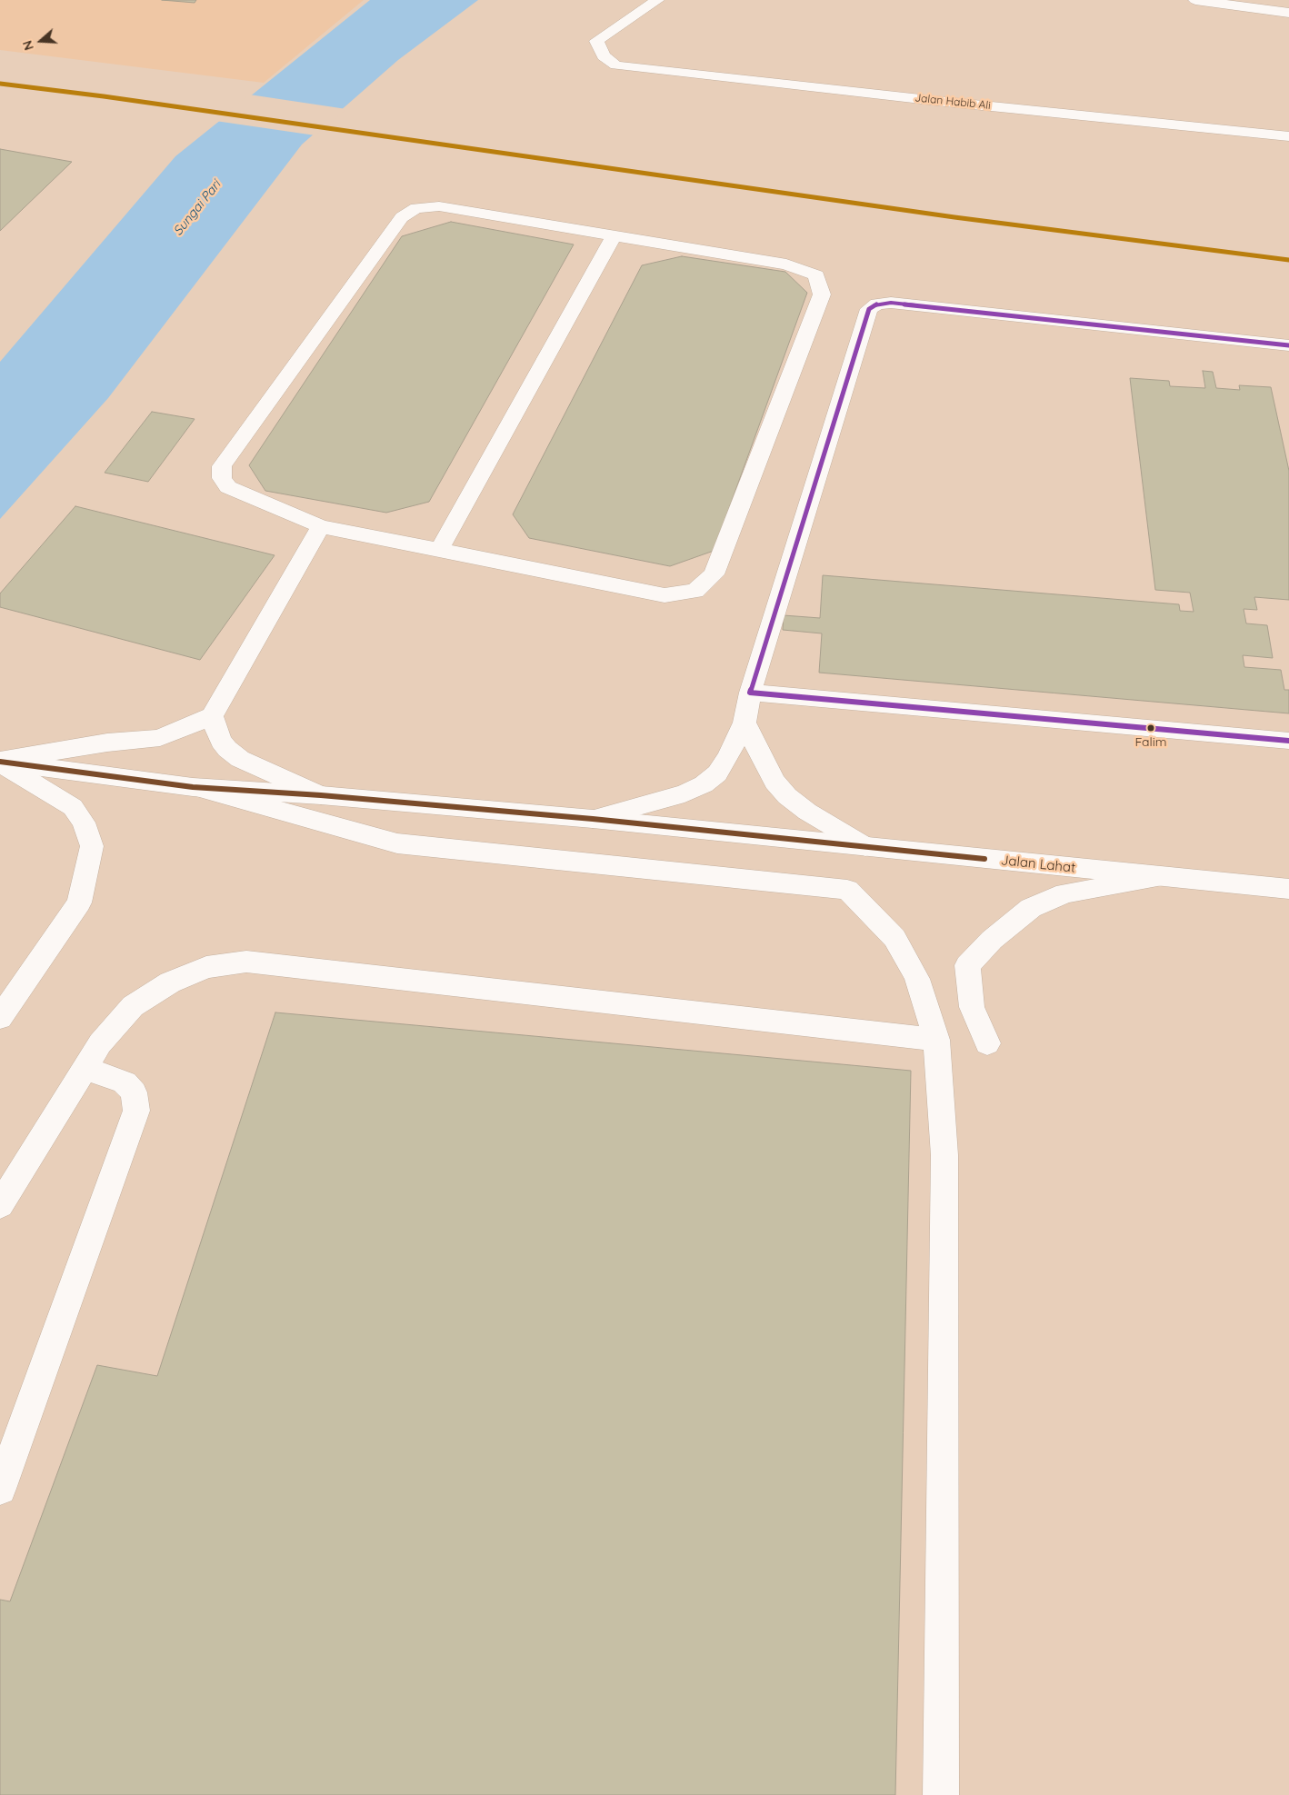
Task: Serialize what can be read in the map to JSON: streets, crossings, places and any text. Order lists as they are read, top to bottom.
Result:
{
  "streets": {
    "street": ["Jalan Habib Ali", "Jalan Lahat"]
  },
  "water": ["Sungai Pari"],
  "places": ["Falim"],
  "north": "left"
}
